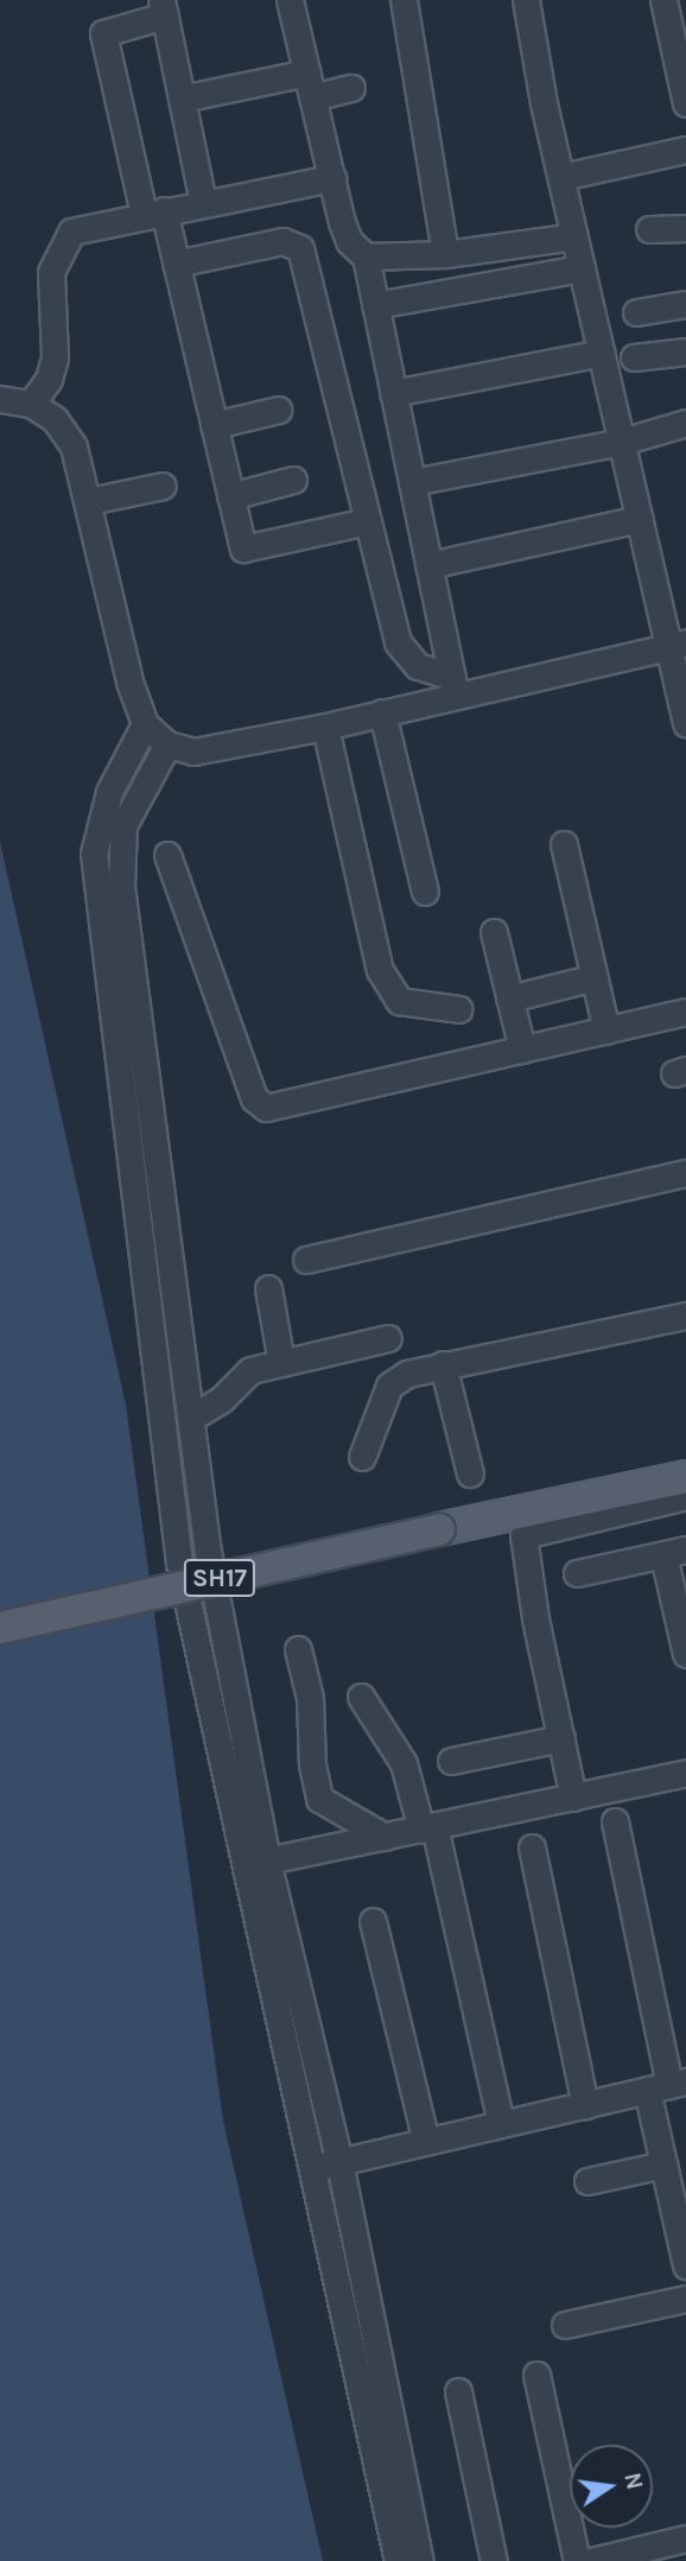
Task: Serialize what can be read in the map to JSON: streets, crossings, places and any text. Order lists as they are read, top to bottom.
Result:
{
  "streets": {
    "main road": ["SH17"]
  },
  "north": "right"
}
